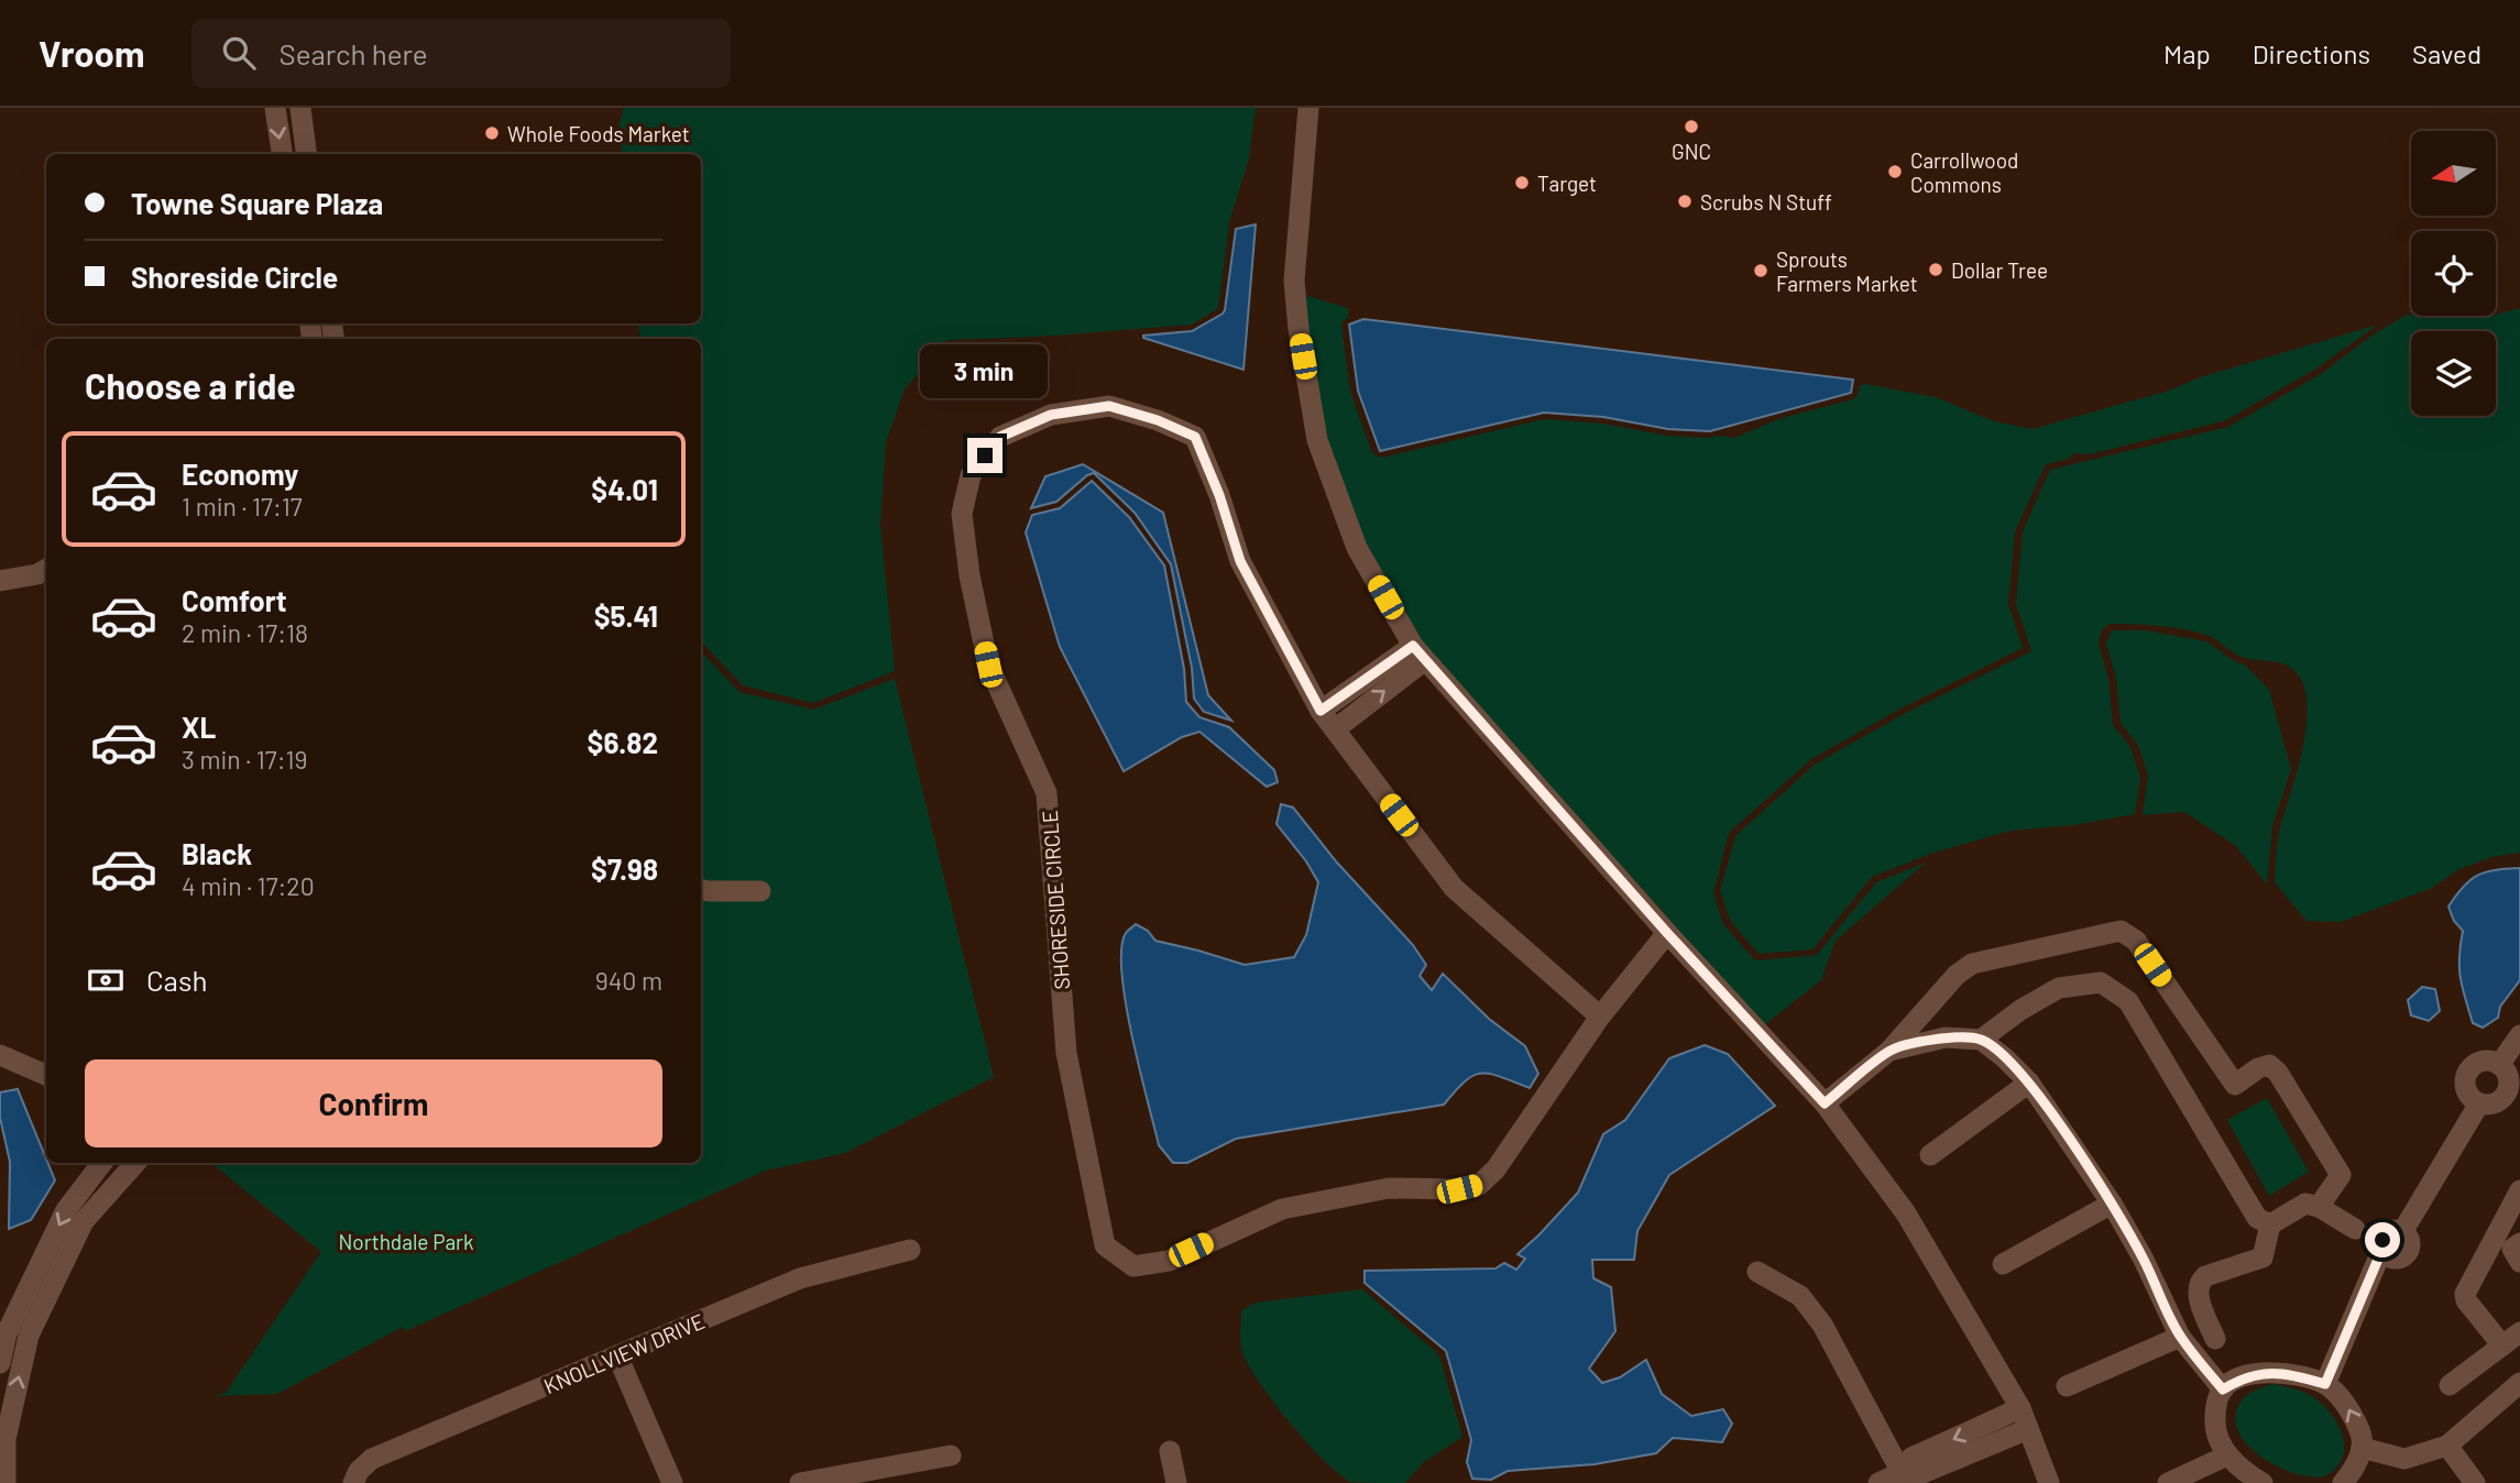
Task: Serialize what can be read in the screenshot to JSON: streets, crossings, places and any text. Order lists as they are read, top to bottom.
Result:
{
  "streets": {
    "street": ["SHORESIDE CIRCLE", "KNOLLVIEW DRIVE"]
  },
  "parks": ["Northdale Park"],
  "places": [
    "GNC",
    "Whole Foods Market",
    "Carrollwood Commons",
    "Target",
    "Scrubs N Stuff",
    "Dollar Tree",
    "Sprouts Farmers Market"
  ],
  "north": "left",
  "page": {
    "header": "Vroom",
    "search": "Search here",
    "nav": ["Map", "Directions", "Saved"],
    "banner": ["Towne Square Plaza", "Shoreside Circle"],
    "heading": "Choose a ride",
    "bubble": "3 min",
    "list": [
      {
        "name": "Economy",
        "note": "1 min · 17:17",
        "value": "$4.01"
      },
      {
        "name": "Comfort",
        "note": "2 min · 17:18",
        "value": "$5.41"
      },
      {
        "name": "XL",
        "note": "3 min · 17:19",
        "value": "$6.82"
      },
      {
        "name": "Black",
        "note": "4 min · 17:20",
        "value": "$7.98"
      }
    ],
    "pay": ["Cash", "940 m"],
    "buttons": "Confirm"
  }
}
